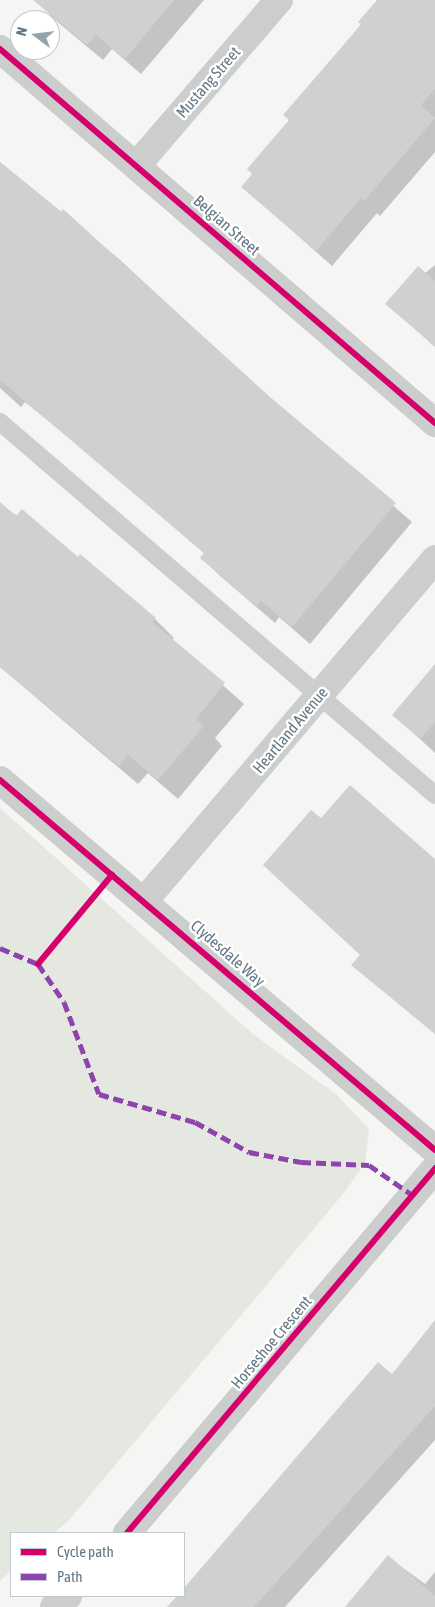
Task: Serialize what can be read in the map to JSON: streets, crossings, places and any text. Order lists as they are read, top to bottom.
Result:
{
  "streets": {
    "street": [
      "Mustang Street",
      "Belgian Street",
      "Heartland Avenue",
      "Clydesdale Way",
      "Horseshoe Crescent"
    ]
  },
  "crossings": [
    ["Mustang Street", "Belgian Street"],
    ["Heartland Avenue", "Clydesdale Way"]
  ],
  "legend": ["Cycle path", "Path"],
  "north": "left"
}
